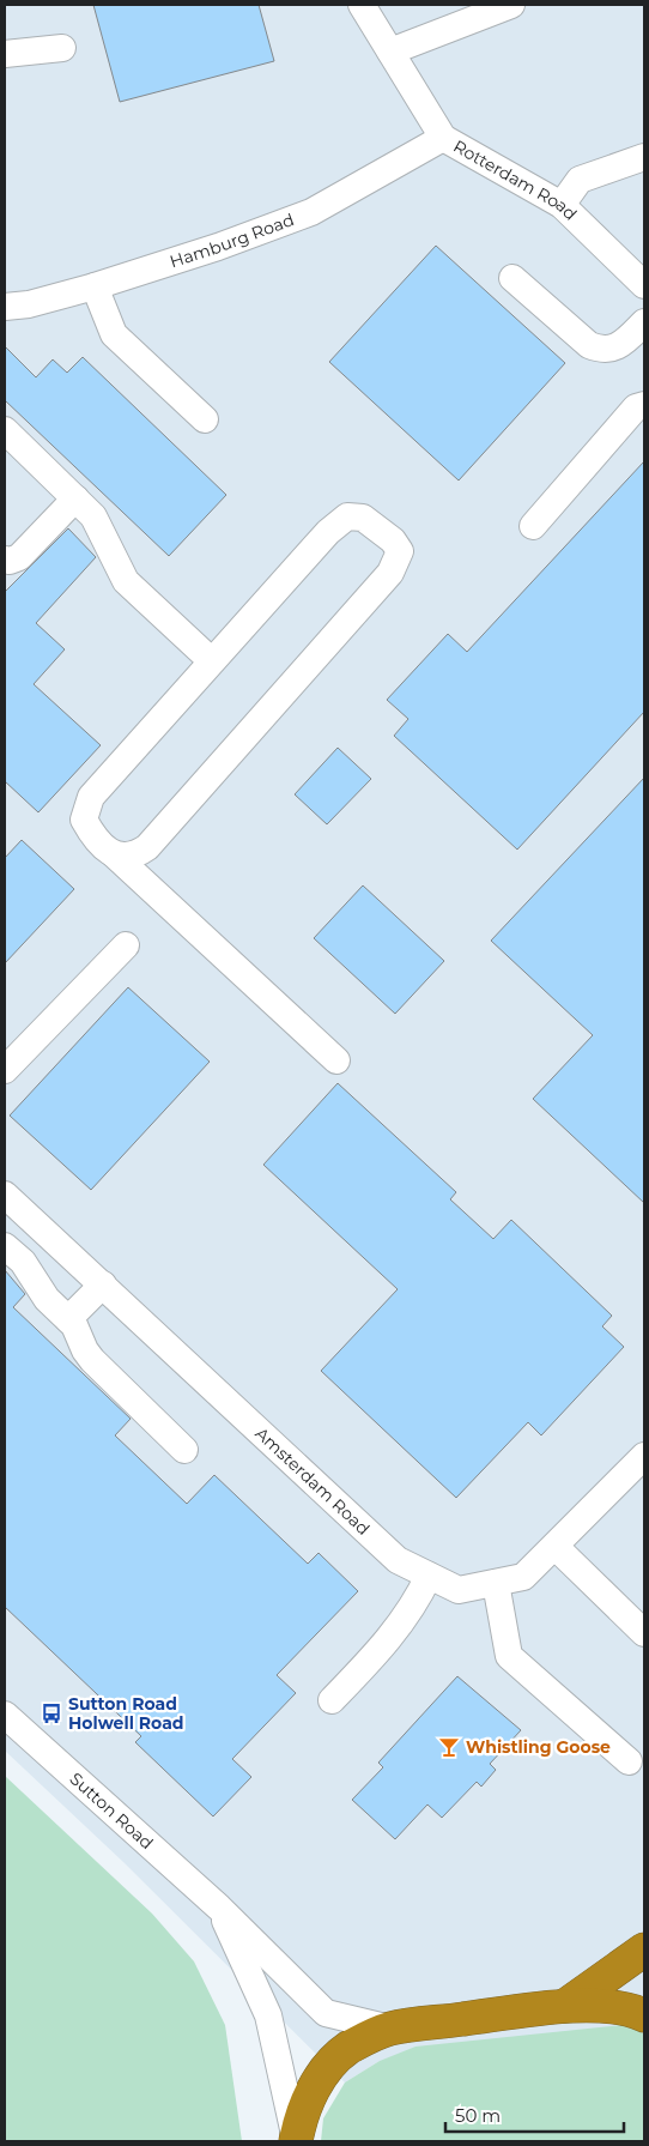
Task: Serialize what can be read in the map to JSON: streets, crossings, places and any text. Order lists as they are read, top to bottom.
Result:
{
  "streets": {
    "street": [
      "Rotterdam Road",
      "Hamburg Road",
      "Amsterdam Road",
      "Sutton Road"
    ]
  },
  "crossings": [
    ["Rotterdam Road", "Hamburg Road"]
  ],
  "places": {
    "bus stop": ["Sutton Road Holwell Road"],
    "bar": ["Whistling Goose"]
  },
  "scale_bar": "50 m"
}
